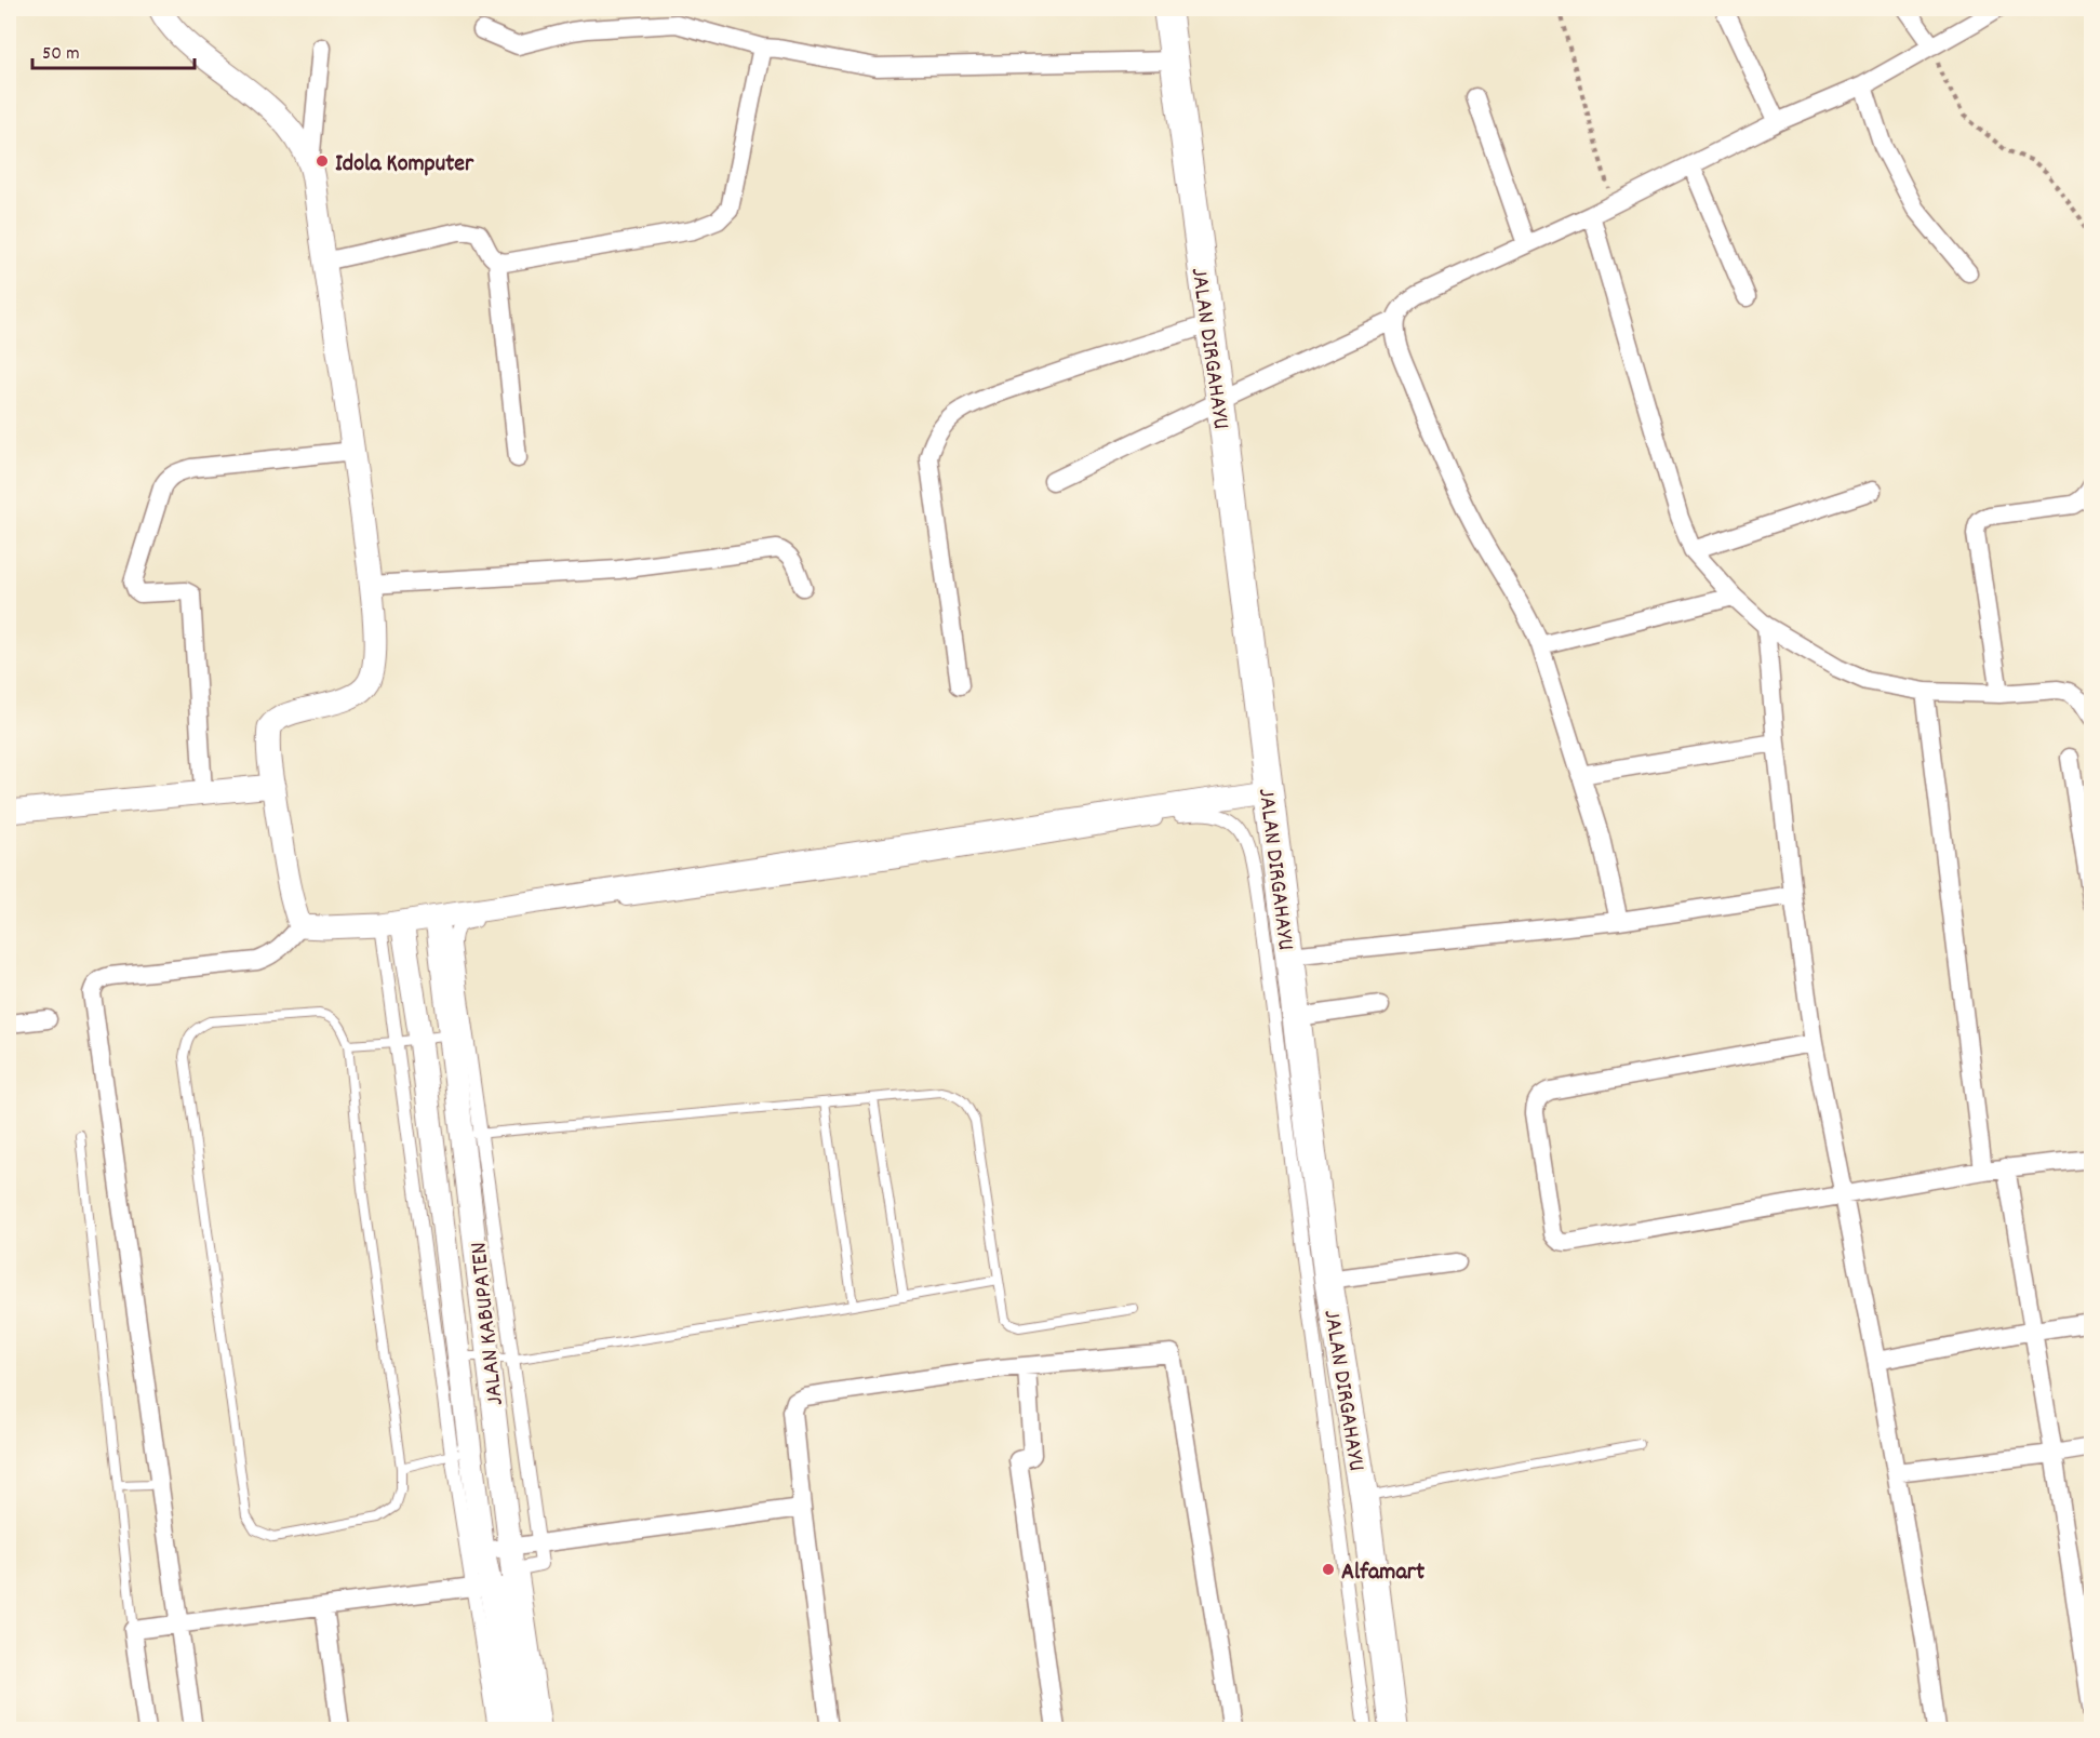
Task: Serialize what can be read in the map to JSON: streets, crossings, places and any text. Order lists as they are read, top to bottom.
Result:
{
  "streets": {
    "main road": ["JALAN DIRGAHAYU"],
    "street": ["JALAN KABUPATEN"]
  },
  "places": ["Idola Komputer", "Alfamart"],
  "scale_bar": "50 m"
}
